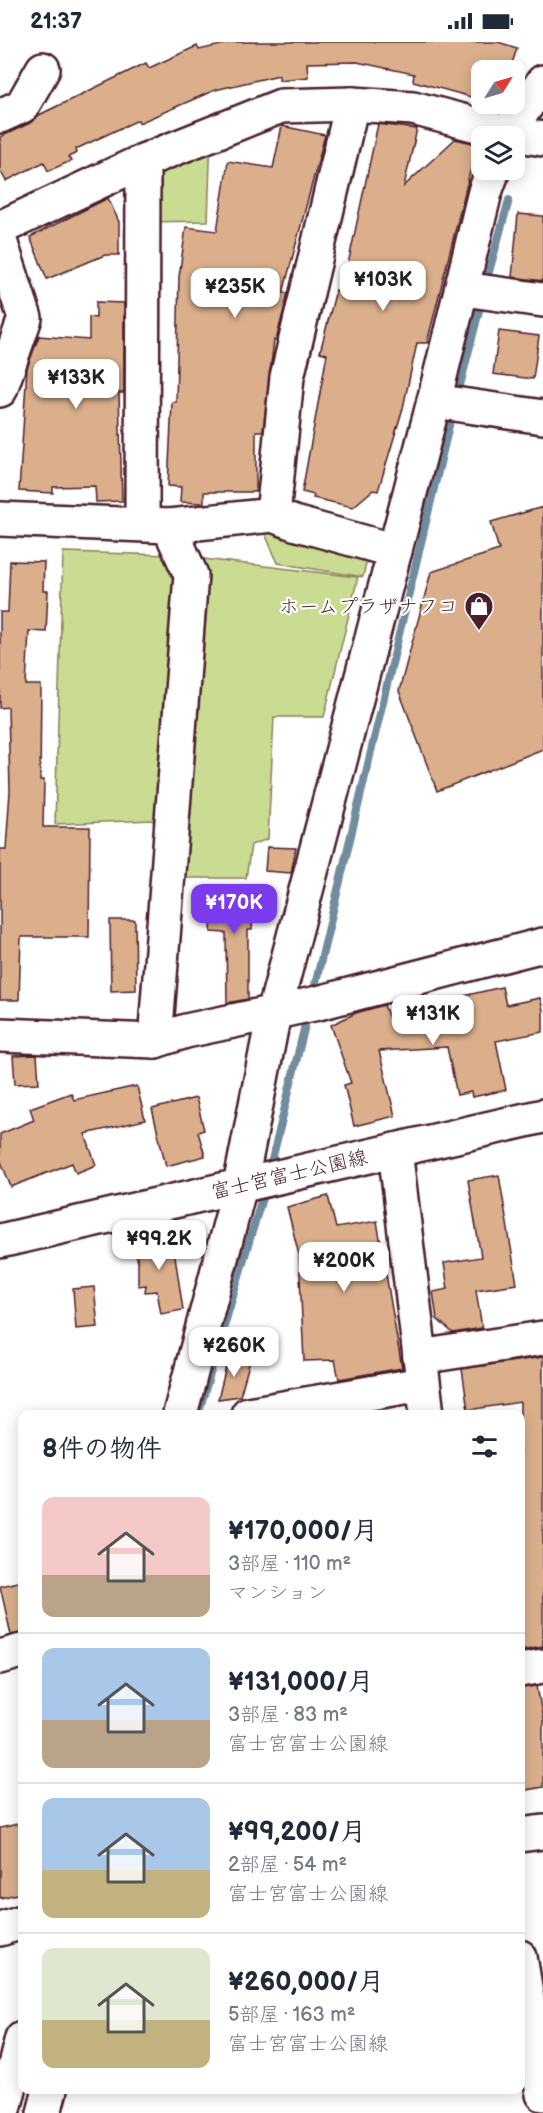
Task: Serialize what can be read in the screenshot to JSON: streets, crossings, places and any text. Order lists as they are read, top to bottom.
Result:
{
  "streets": {
    "street": ["富士宮富士公園線"]
  },
  "places": {
    "shop": ["ホームプラザナフコ"]
  },
  "north": "top right",
  "page": {
    "status": "21:37",
    "price": [
      "¥103K",
      "¥235K",
      "¥133K",
      "¥170K",
      "¥131K",
      "¥99.2K",
      "¥200K",
      "¥260K"
    ],
    "heading": "8件の物件",
    "list": [
      {
        "name": "¥170,000/月",
        "note": "3部屋 · 110 m² · マンション"
      },
      {
        "name": "¥131,000/月",
        "note": "3部屋 · 83 m² · 富士宮富士公園線"
      },
      {
        "name": "¥99,200/月",
        "note": "2部屋 · 54 m² · 富士宮富士公園線"
      },
      {
        "name": "¥260,000/月",
        "note": "5部屋 · 163 m² · 富士宮富士公園線"
      }
    ]
  }
}
